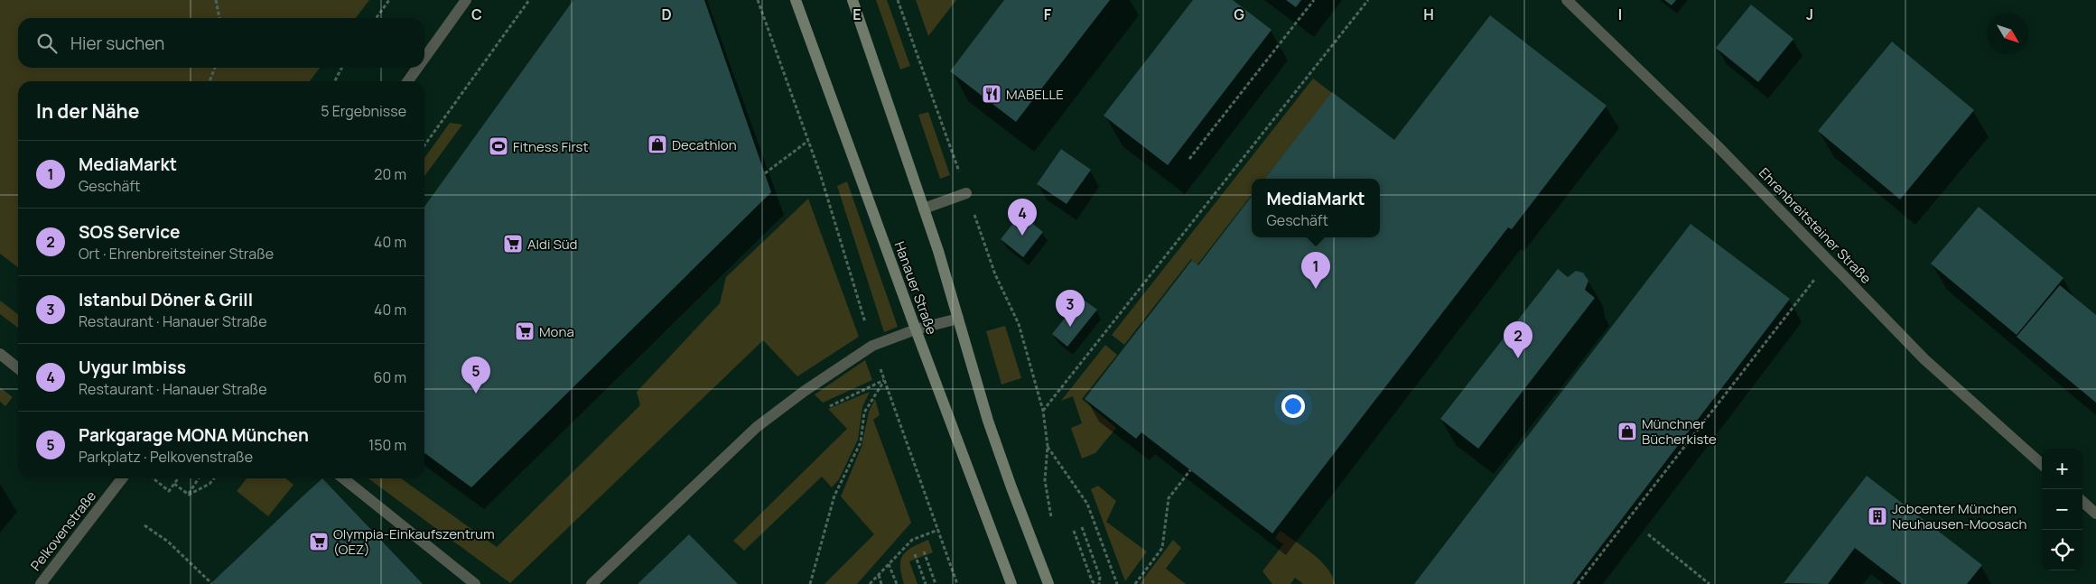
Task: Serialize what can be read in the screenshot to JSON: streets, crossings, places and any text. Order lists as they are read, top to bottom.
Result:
{
  "streets": {
    "main road": ["Hanauer Straße"],
    "street": ["Ehrenbreitsteiner Straße", "Pelkovenstraße"]
  },
  "places": {
    "restaurant": ["MABELLE"],
    "shop": ["Decathlon", "Münchner Bücherkiste"],
    "sports": ["Fitness First"],
    "supermarket": ["Aldi Süd", "Mona", "Olympia-Einkaufszentrum (OEZ)"],
    "building": ["Jobcenter München Neuhausen-Moosach"]
  },
  "north": "bottom right",
  "page": {
    "search": "Hier suchen",
    "heading": ["In der Nähe", "5 Ergebnisse"],
    "list": [
      {
        "mark": "1",
        "name": "MediaMarkt",
        "note": "Geschäft",
        "value": "20 m"
      },
      {
        "mark": "2",
        "name": "SOS Service",
        "note": "Ort · Ehrenbreitsteiner Straße",
        "value": "40 m"
      },
      {
        "mark": "3",
        "name": "Istanbul Döner & Grill",
        "note": "Restaurant · Hanauer Straße",
        "value": "40 m"
      },
      {
        "mark": "4",
        "name": "Uygur Imbiss",
        "note": "Restaurant · Hanauer Straße",
        "value": "60 m"
      },
      {
        "mark": "5",
        "name": "Parkgarage MONA München",
        "note": "Parkplatz · Pelkovenstraße",
        "value": "150 m"
      }
    ],
    "popup": ["MediaMarkt", "Geschäft"],
    "pins": [
      "4",
      "1",
      "3",
      "2",
      "5"
    ],
    "map_buttons": ["+", "−"]
  },
  "grid": {
    "columns": [
      "C",
      "D",
      "E",
      "F",
      "G",
      "H",
      "I",
      "J"
    ]
  }
}
